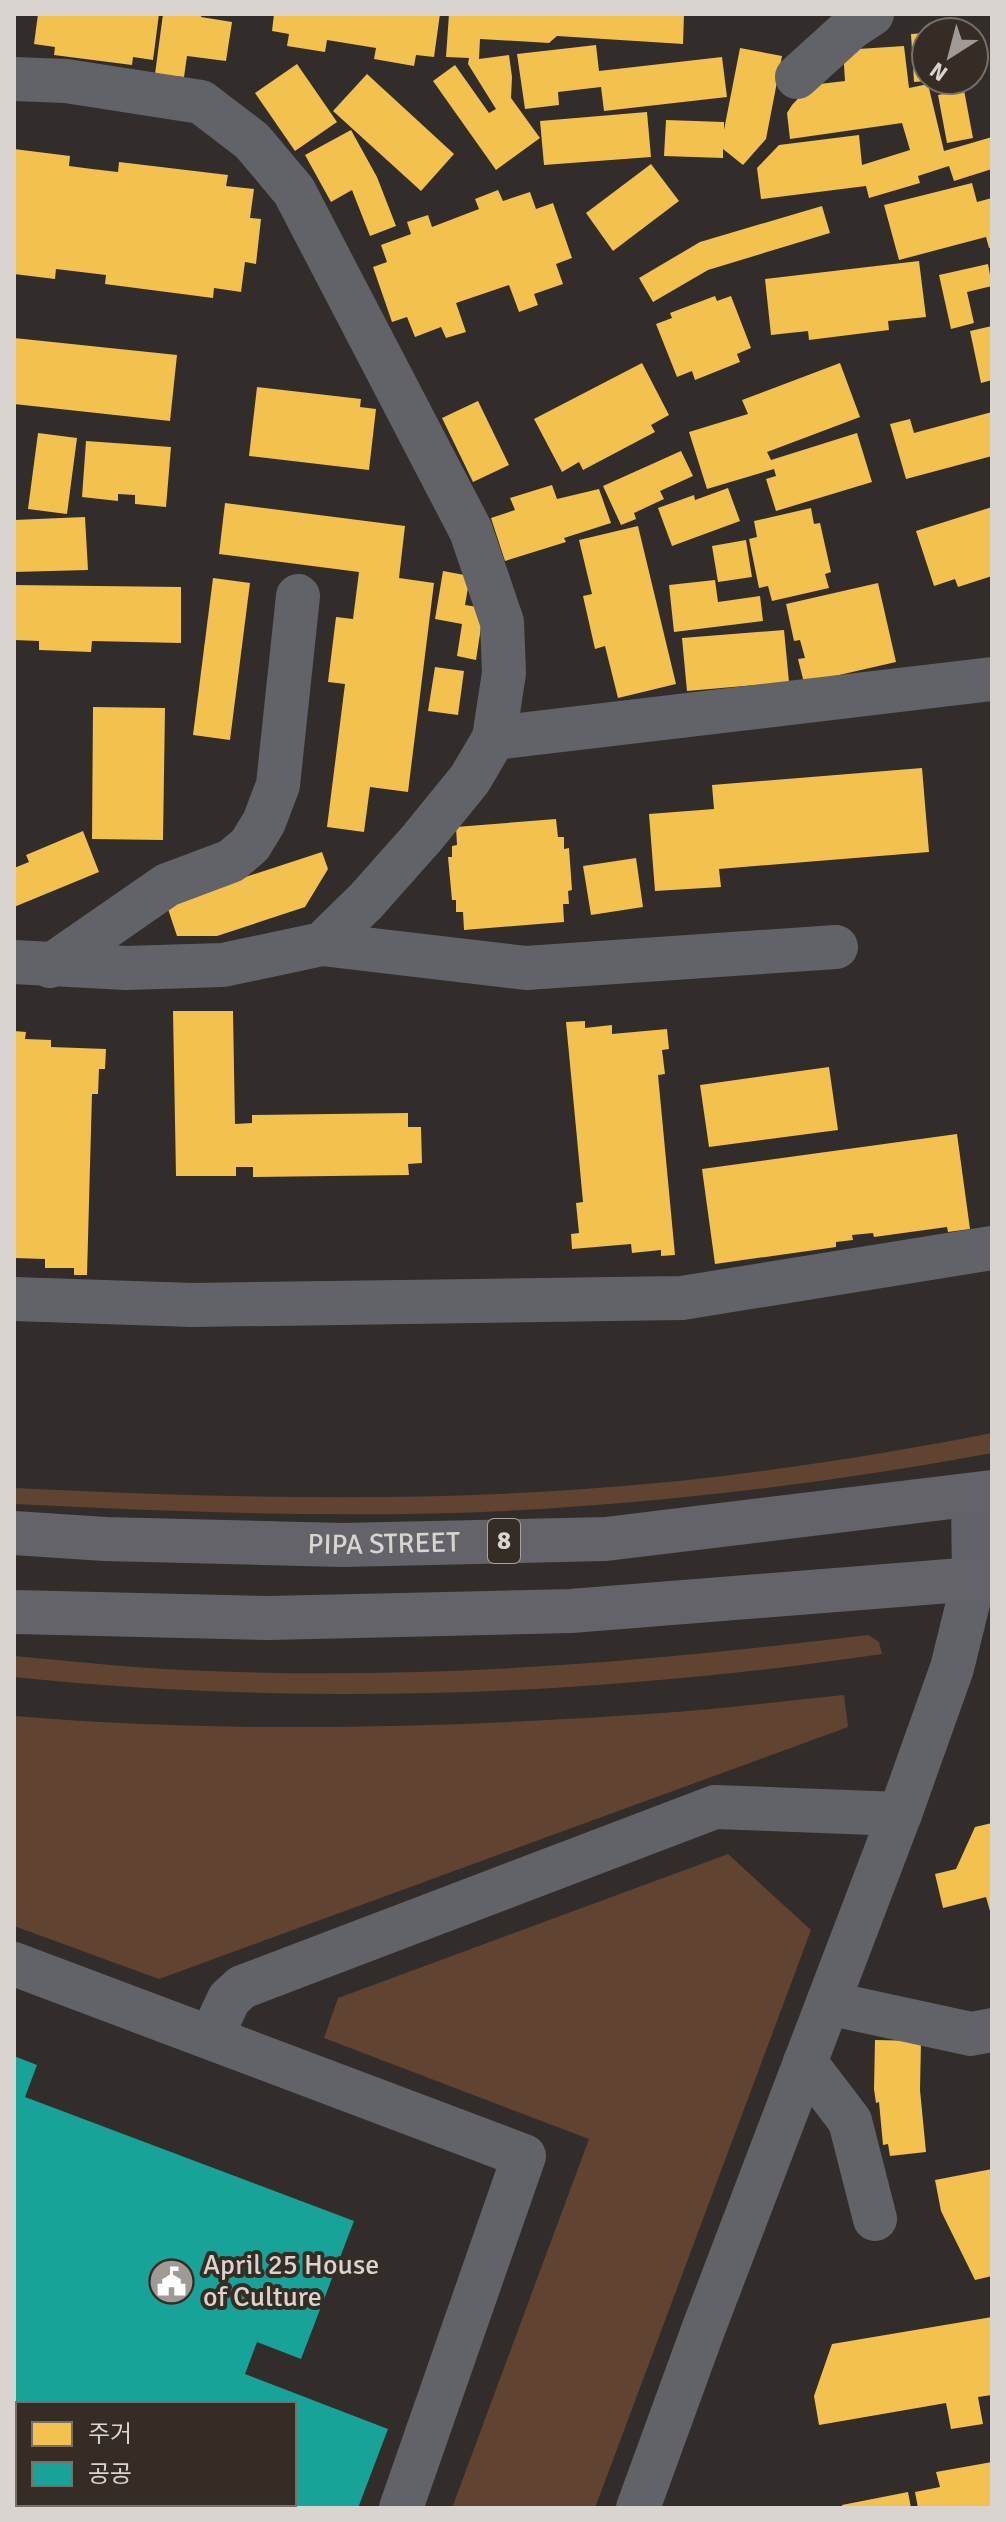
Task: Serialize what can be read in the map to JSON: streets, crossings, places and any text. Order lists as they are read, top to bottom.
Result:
{
  "streets": {
    "main road": ["8", "PIPA STREET"]
  },
  "places": {
    "public building": ["April 25 House of Culture"]
  },
  "legend": ["주거", "공공"],
  "north": "bottom left"
}
